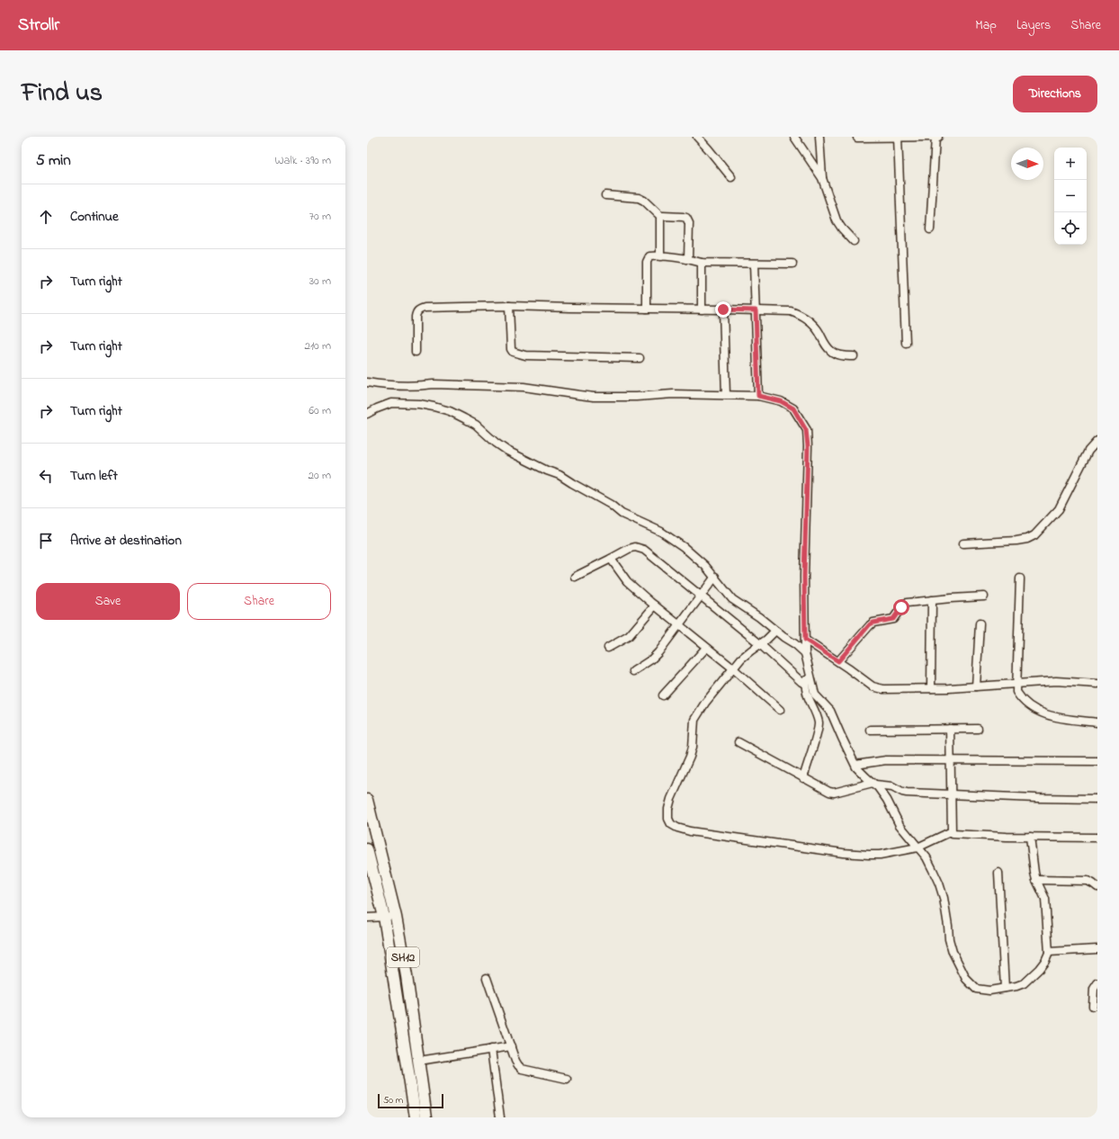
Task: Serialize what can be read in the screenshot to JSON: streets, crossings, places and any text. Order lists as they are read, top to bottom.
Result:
{
  "streets": {
    "main road": ["SH12"]
  },
  "scale_bar": "50 m",
  "north": "right",
  "page": {
    "header": "Strollr",
    "nav": ["Map", "Layers", "Share"],
    "title": "Find us",
    "buttons": [
      "Directions",
      ["Save", "Share"]
    ],
    "heading": ["5 min", "Walk · 390 m"],
    "map_buttons": ["+", "−"],
    "list": [
      ["Continue", "70 m"],
      ["Turn right", "30 m"],
      ["Turn right", "210 m"],
      ["Turn right", "60 m"],
      ["Turn left", "20 m"],
      "Arrive at destination"
    ],
    "scale": "50 m"
  }
}
